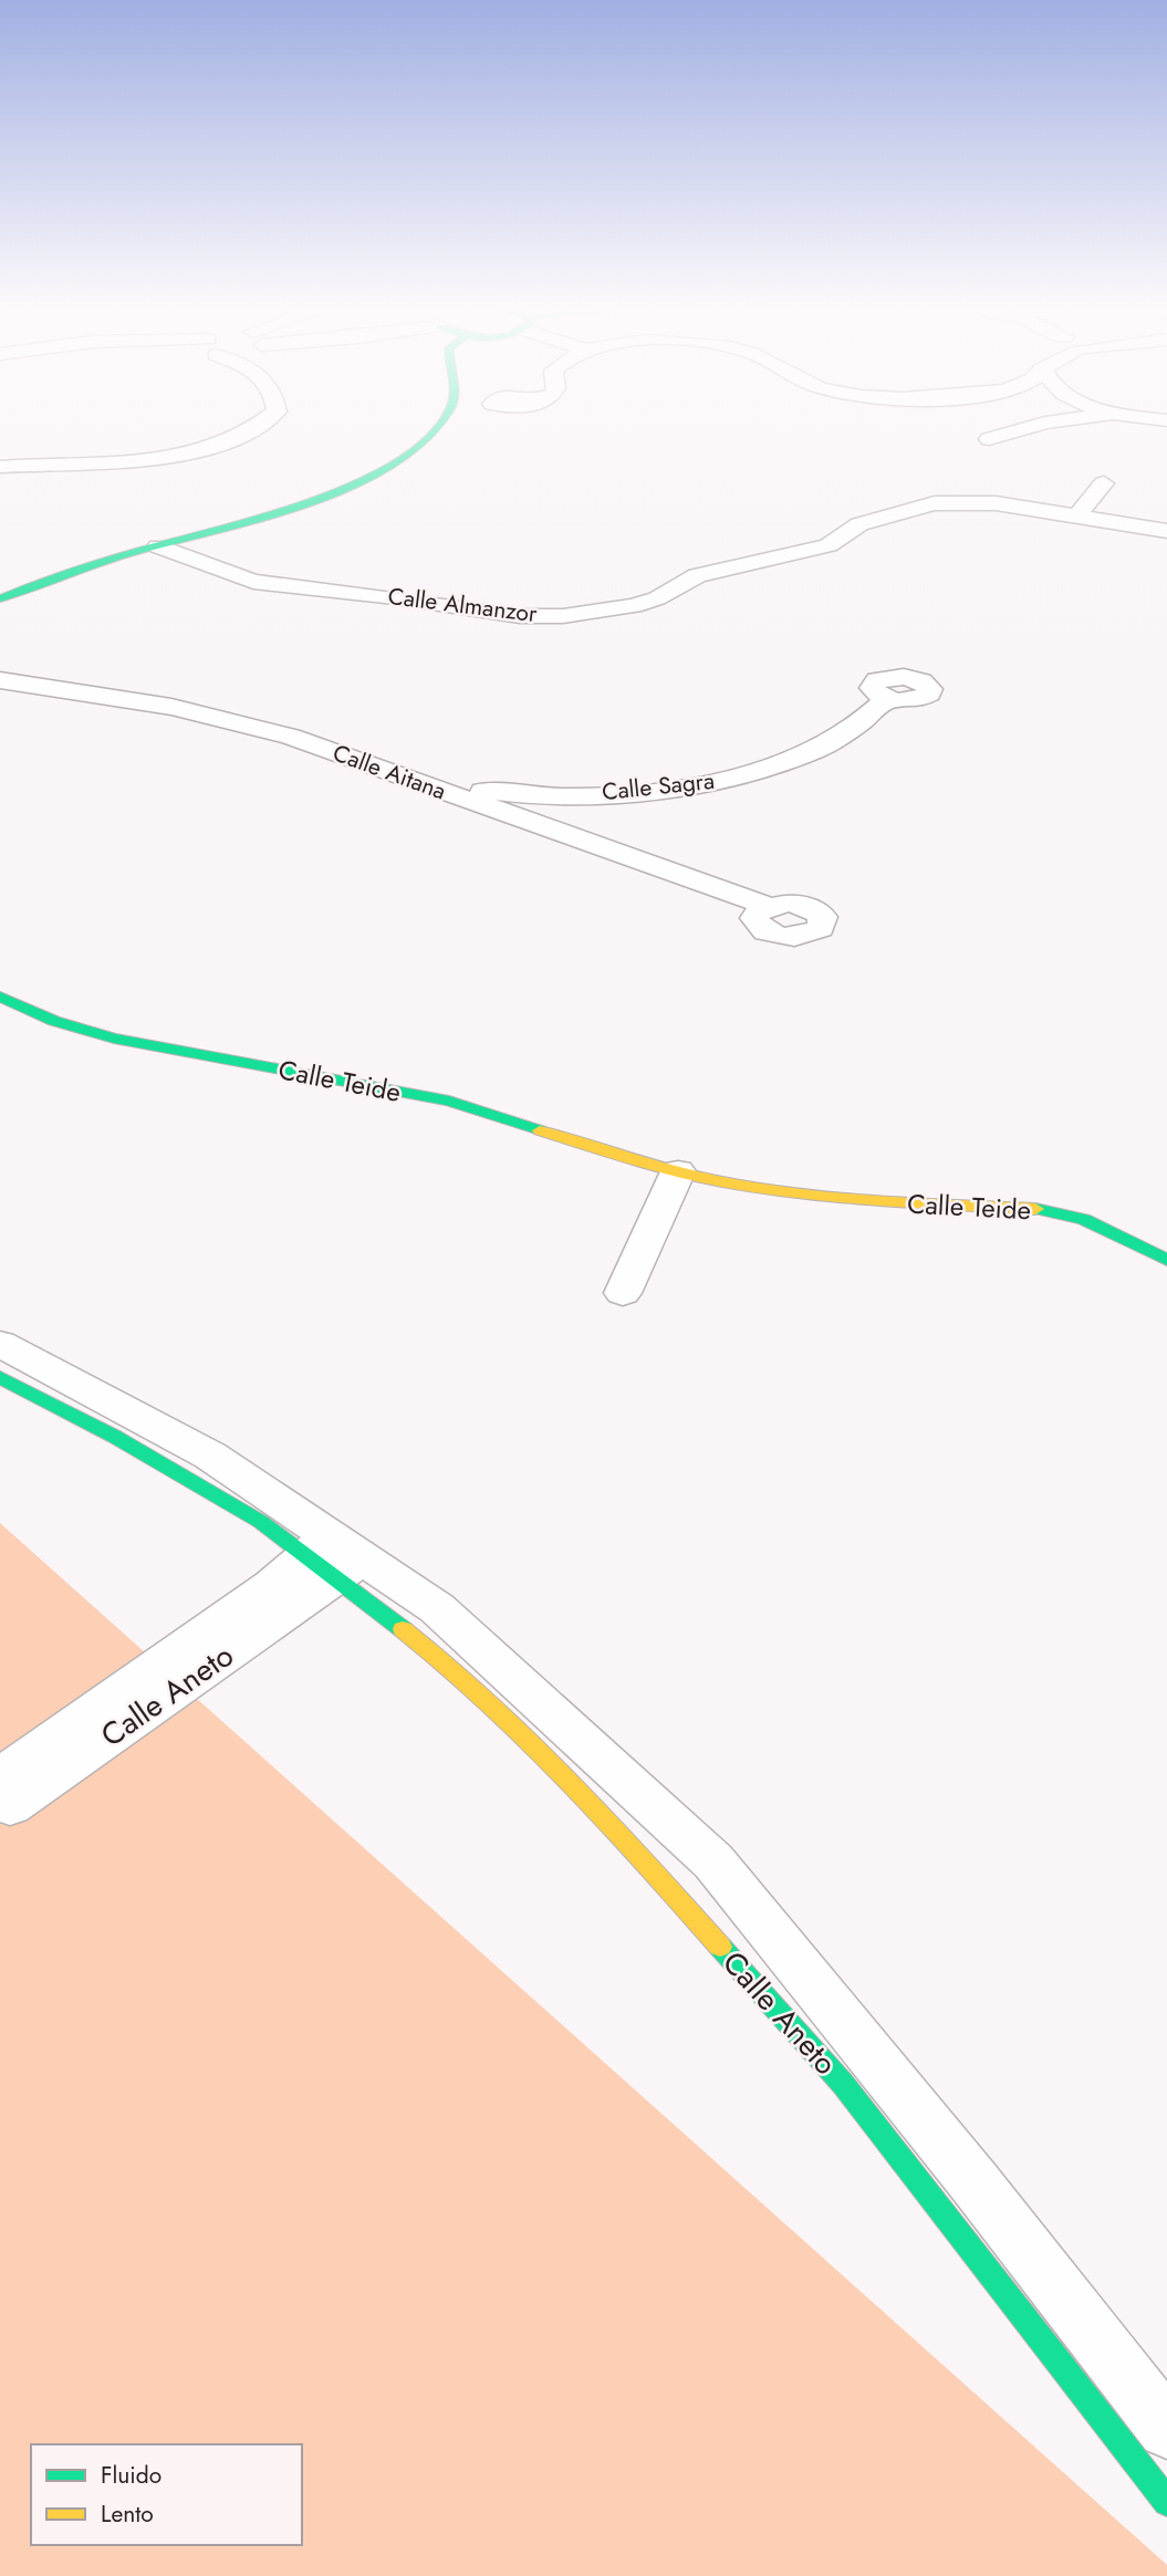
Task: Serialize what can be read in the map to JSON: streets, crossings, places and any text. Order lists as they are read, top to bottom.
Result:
{
  "streets": {
    "street": [
      "Calle Almanzor",
      "Calle Aitana",
      "Calle Sagra",
      "Calle Teide",
      "Calle Aneto"
    ]
  },
  "crossings": [
    ["Calle Aitana", "Calle Sagra"]
  ],
  "legend": ["Fluido", "Lento"]
}
